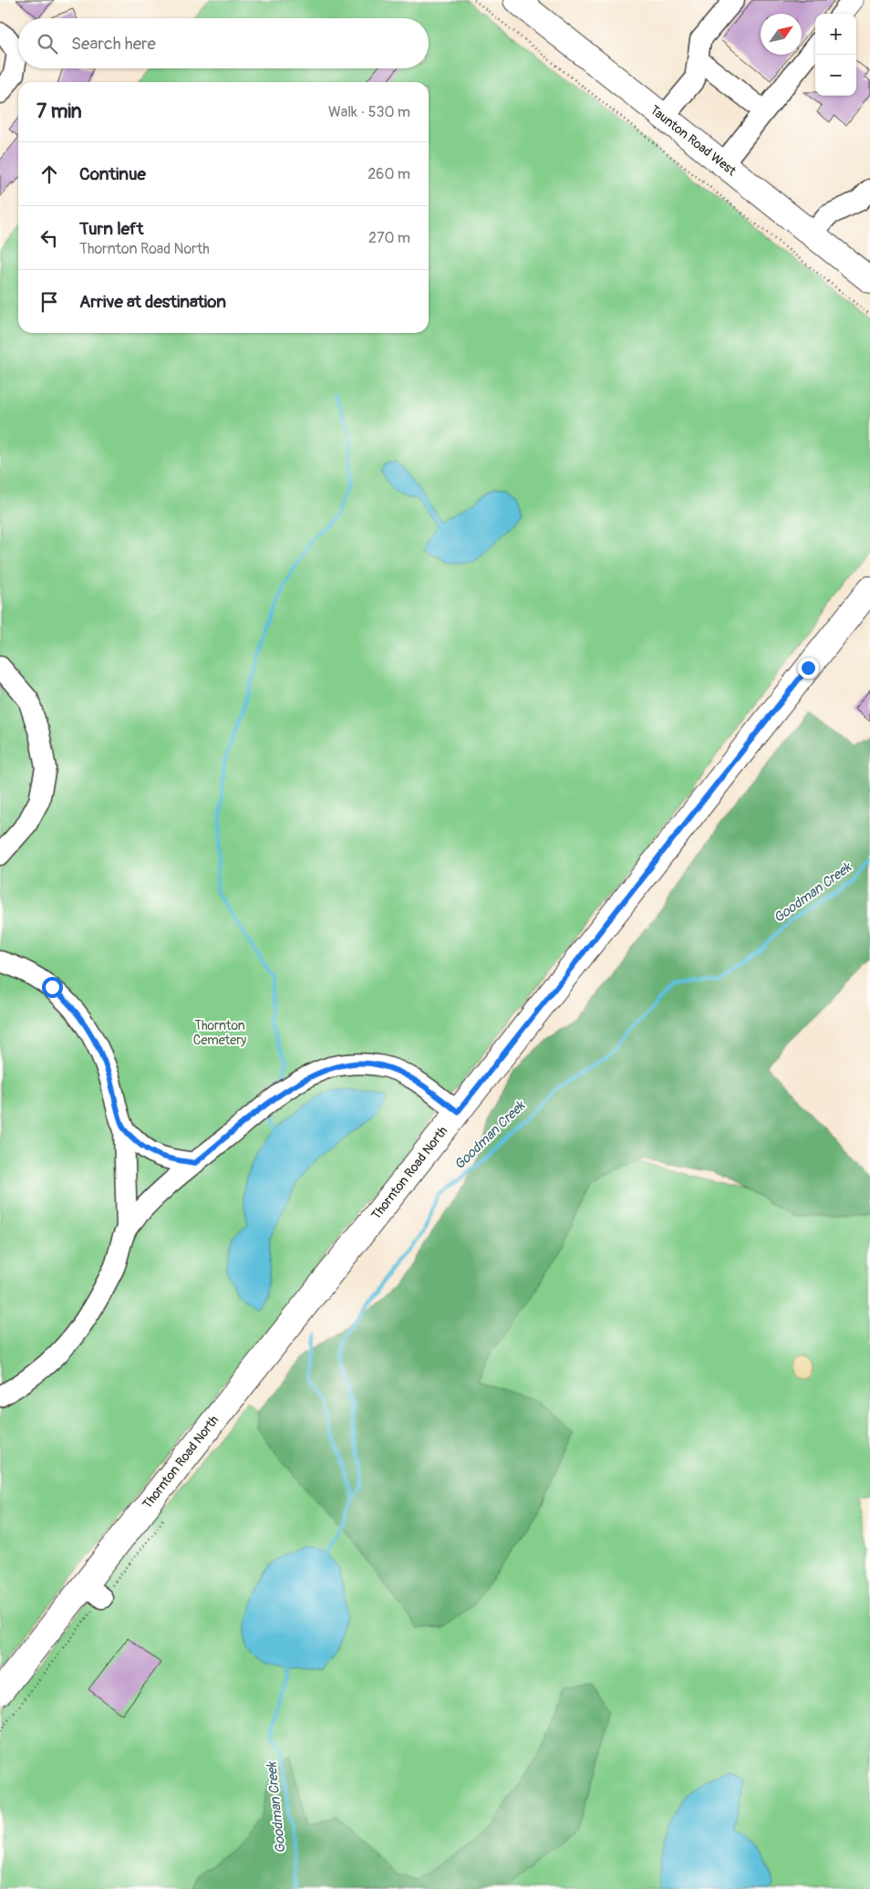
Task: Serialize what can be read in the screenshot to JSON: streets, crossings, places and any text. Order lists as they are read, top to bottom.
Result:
{
  "streets": {
    "main road": ["Taunton Road West", "Thornton Road North"]
  },
  "water": ["Goodman Creek"],
  "parks": ["Thornton Cemetery"],
  "north": "top right",
  "page": {
    "map_buttons": ["+", "−"],
    "search": "Search here",
    "heading": ["7 min", "Walk · 530 m"],
    "list": [
      ["Continue", "260 m"],
      ["Turn left", "Thornton Road North", "270 m"],
      "Arrive at destination"
    ]
  }
}
